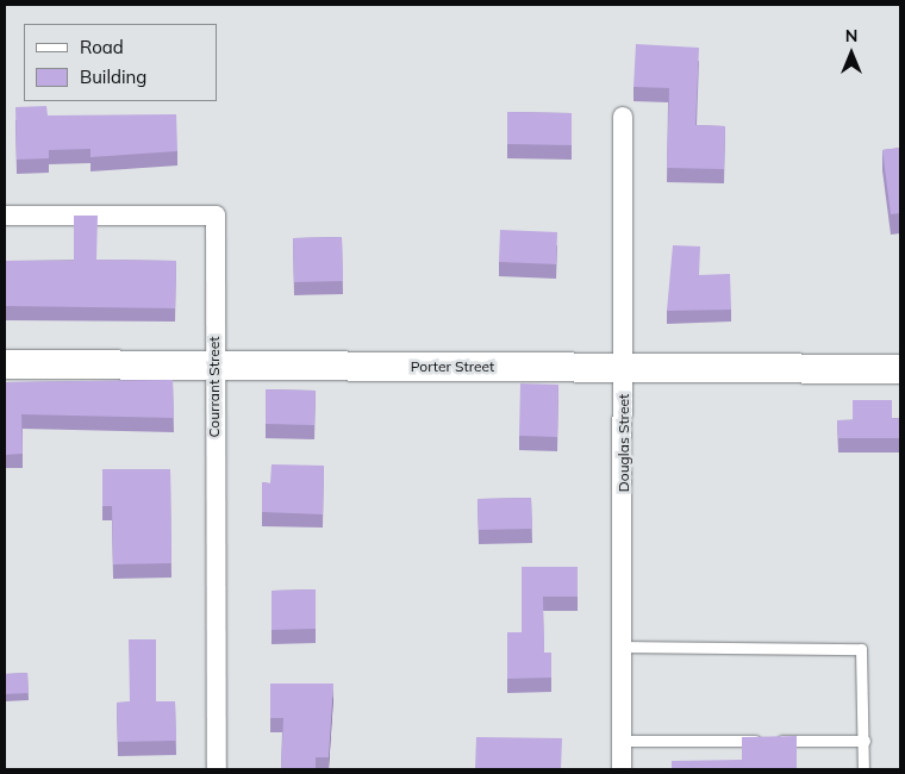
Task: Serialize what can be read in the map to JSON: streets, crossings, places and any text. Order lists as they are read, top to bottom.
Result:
{
  "streets": {
    "street": ["Porter Street", "Courrant Street", "Douglas Street"]
  },
  "crossings": [
    ["Porter Street", "Courrant Street"],
    ["Porter Street", "Douglas Street"]
  ],
  "legend": ["Road", "Building"],
  "north": "top"
}
